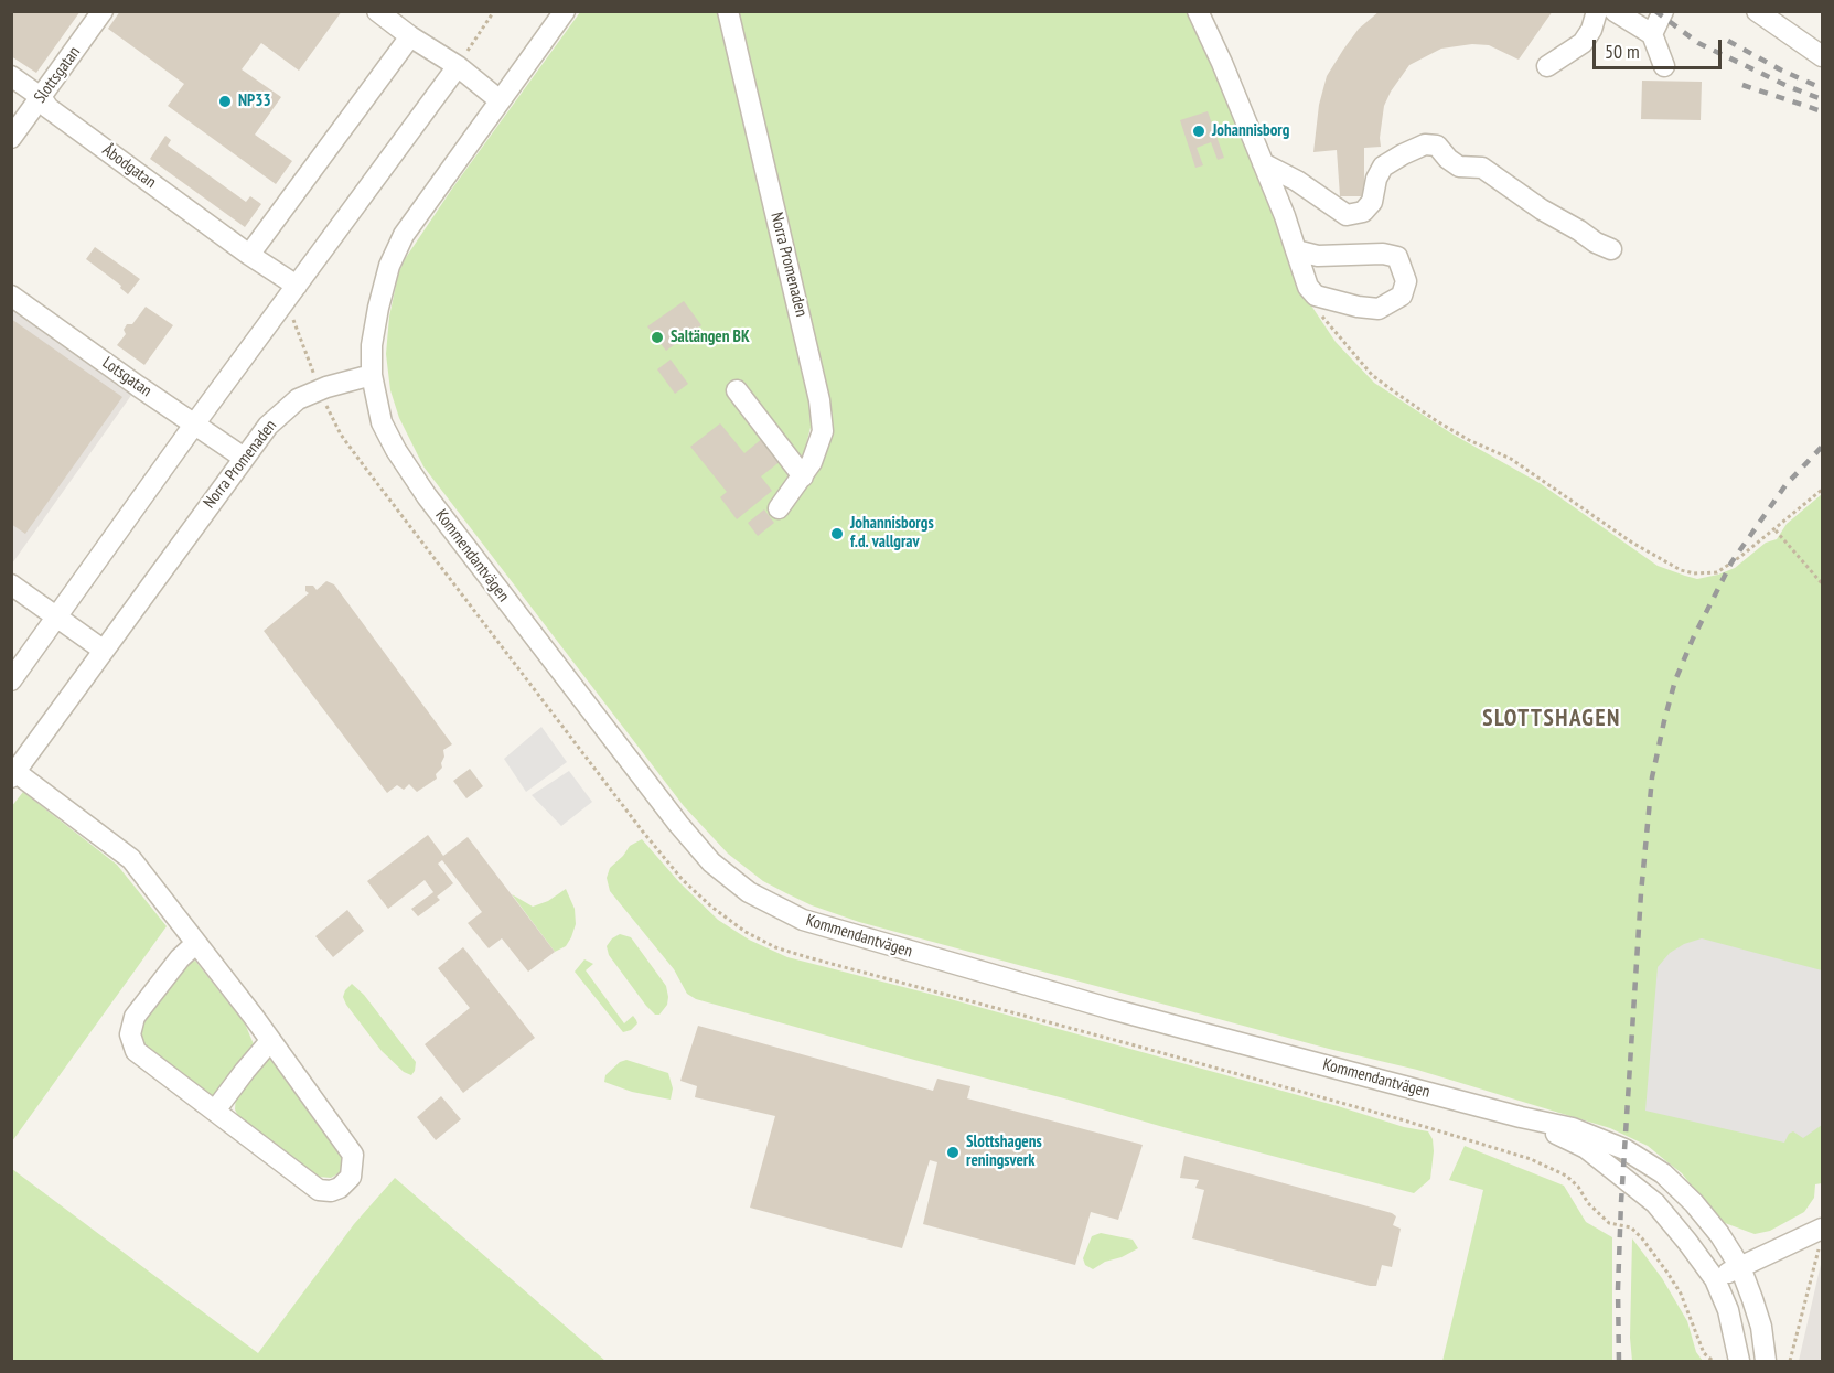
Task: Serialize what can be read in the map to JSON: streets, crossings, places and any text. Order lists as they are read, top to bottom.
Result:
{
  "streets": {
    "street": [
      "Slottsgatan",
      "Åbodgatan",
      "Norra Promenaden",
      "Lotsgatan",
      "Kommendantvägen"
    ]
  },
  "crossings": [
    ["Slottsgatan", "Åbodgatan"],
    ["Norra Promenaden", "Lotsgatan"],
    ["Norra Promenaden", "Kommendantvägen"]
  ],
  "districts": ["SLOTTSHAGEN"],
  "places": [
    "NP33",
    "Johannisborg",
    "Saltängen BK",
    "Johannisborgs f.d. vallgrav",
    "Slottshagens reningsverk"
  ],
  "scale_bar": "50 m"
}
